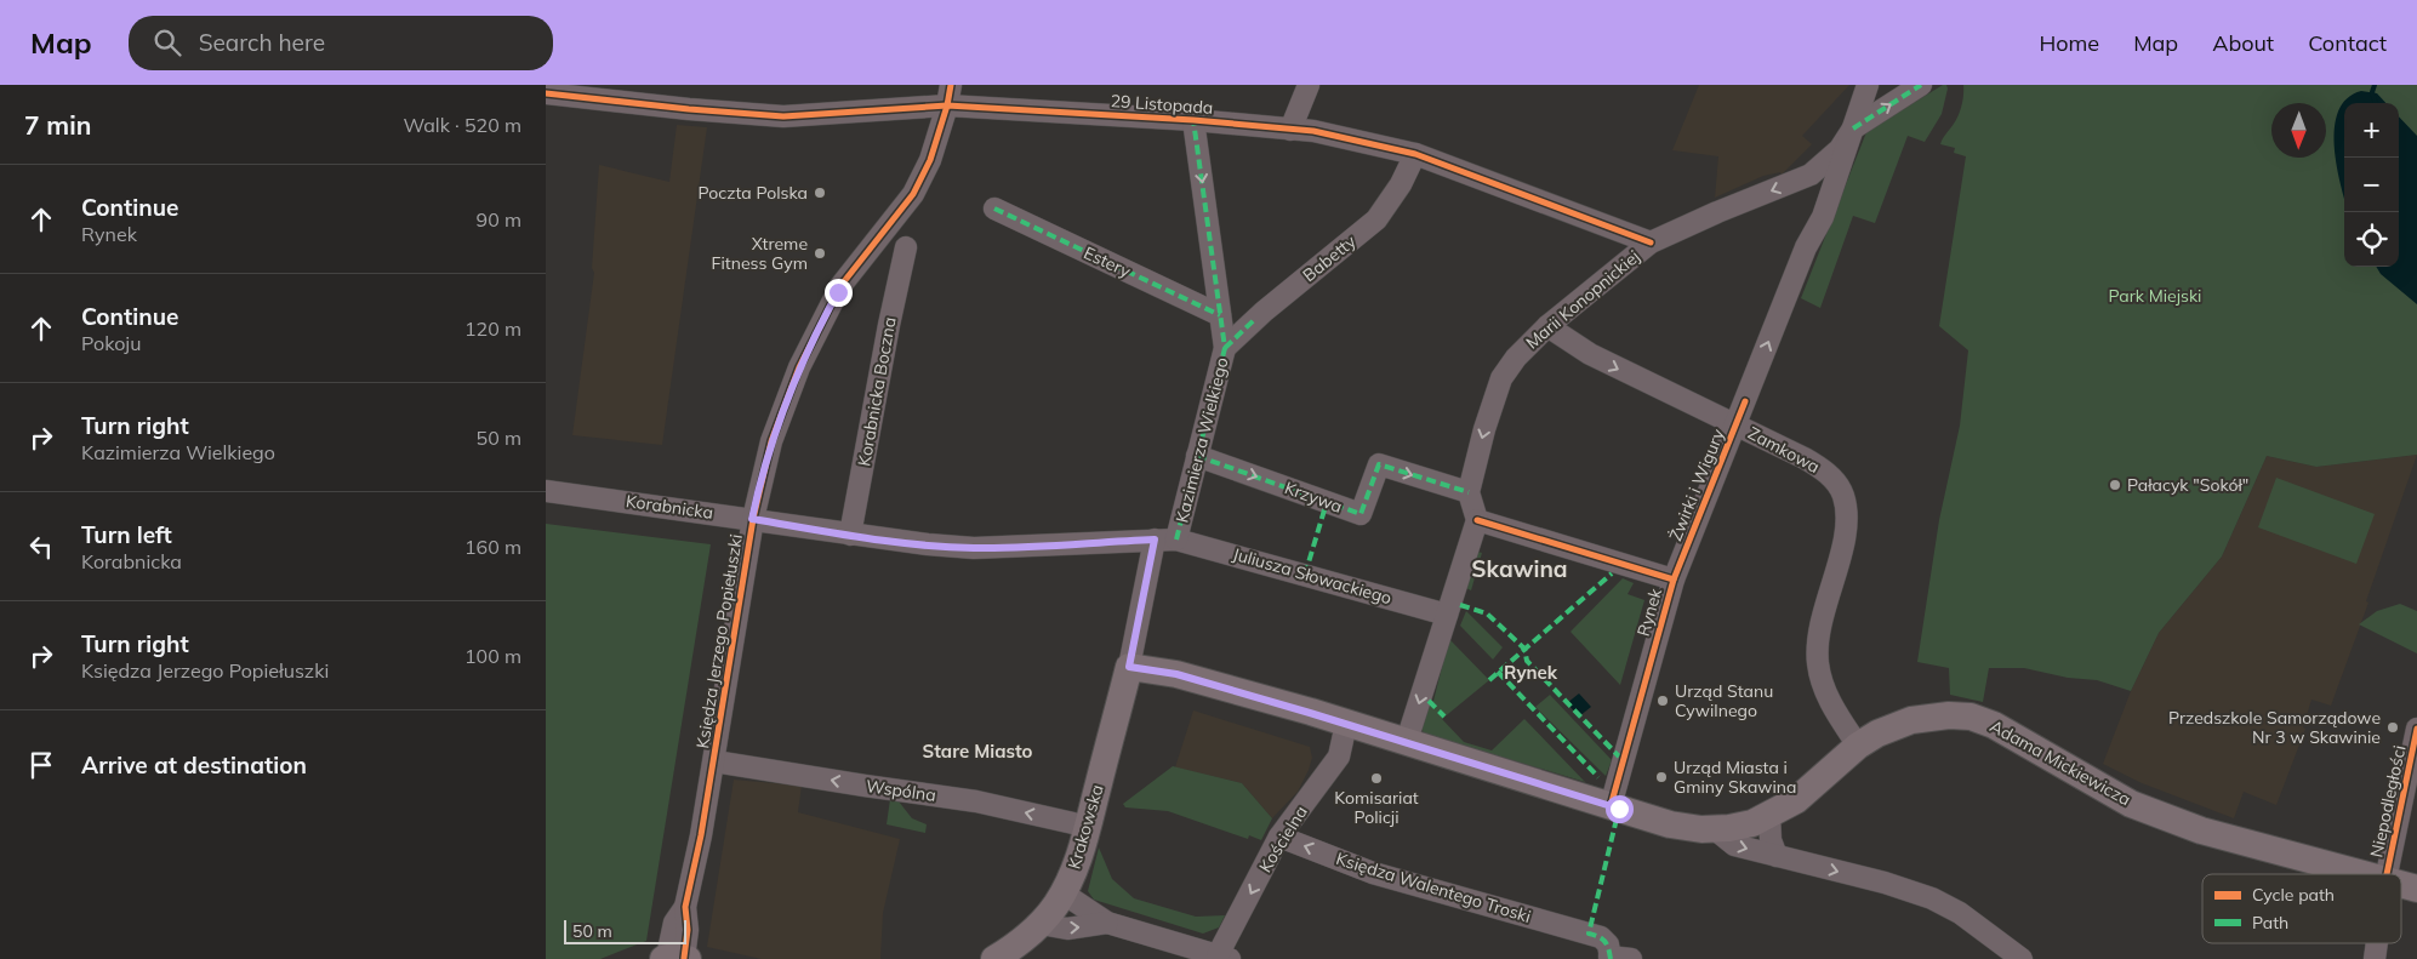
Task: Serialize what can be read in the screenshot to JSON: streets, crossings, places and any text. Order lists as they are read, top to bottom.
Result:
{
  "streets": {
    "main road": ["Adama Mickiewicza", "Krakowska"],
    "street": [
      "29 Listopada",
      "Babetty",
      "Estery",
      "Marii Konopnickiej",
      "Korabnicka Boczna",
      "Kazimierza Wielkiego",
      "Zamkowa",
      "Żwirki i Wigury",
      "Krzywa",
      "Korabnicka",
      "Juliusza Słowackiego",
      "Rynek",
      "Księdza Jerzego Popiełuszki",
      "Wspólna",
      "Niepodległości",
      "Kościelna",
      "Księdza Walentego Troski"
    ]
  },
  "crossings": [
    ["29 Listopada", "Babetty"],
    ["29 Listopada", "Marii Konopnickiej"],
    ["29 Listopada", "Kazimierza Wielkiego"],
    ["29 Listopada", "Księdza Jerzego Popiełuszki"],
    ["Babetty", "Kazimierza Wielkiego"],
    ["Estery", "Kazimierza Wielkiego"],
    ["Marii Konopnickiej", "Zamkowa"],
    ["Marii Konopnickiej", "Żwirki i Wigury"],
    ["Marii Konopnickiej", "Krzywa"],
    ["Korabnicka Boczna", "Korabnicka"],
    ["Kazimierza Wielkiego", "Krzywa"],
    ["Kazimierza Wielkiego", "Korabnicka"],
    ["Kazimierza Wielkiego", "Juliusza Słowackiego"],
    ["Zamkowa", "Żwirki i Wigury"],
    ["Zamkowa", "Adama Mickiewicza"],
    ["Żwirki i Wigury", "Rynek"],
    ["Korabnicka", "Księdza Jerzego Popiełuszki"],
    ["Rynek", "Adama Mickiewicza"],
    ["Księdza Jerzego Popiełuszki", "Wspólna"],
    ["Wspólna", "Krakowska"],
    ["Kościelna", "Księdza Walentego Troski"]
  ],
  "one_way": [
    "Marii Konopnickiej",
    "Kazimierza Wielkiego",
    "Żwirki i Wigury",
    "Krzywa",
    "Wspólna",
    "Kościelna",
    "Księdza Walentego Troski"
  ],
  "districts": ["Skawina", "Rynek", "Stare Miasto"],
  "parks": ["Park Miejski"],
  "places": [
    "Poczta Polska",
    "Xtreme Fitness Gym",
    "Pałacyk \"Sokół\"",
    "Urząd Stanu Cywilnego",
    "Przedszkole Samorządowe Nr 3 w Skawinie",
    "Urząd Miasta i Gminy Skawina",
    "Komisariat Policji"
  ],
  "legend": ["Cycle path", "Path"],
  "scale_bar": "50 m",
  "north": "bottom",
  "page": {
    "header": "Map",
    "search": "Search here",
    "nav": [
      "Home",
      "Map",
      "About",
      "Contact"
    ],
    "heading": ["7 min", "Walk · 520 m"],
    "map_buttons": ["+", "−"],
    "list": [
      ["Continue", "Rynek", "90 m"],
      ["Continue", "Pokoju", "120 m"],
      ["Turn right", "Kazimierza Wielkiego", "50 m"],
      ["Turn left", "Korabnicka", "160 m"],
      ["Turn right", "Księdza Jerzego Popiełuszki", "100 m"],
      "Arrive at destination"
    ],
    "scale": "50 m"
  }
}
